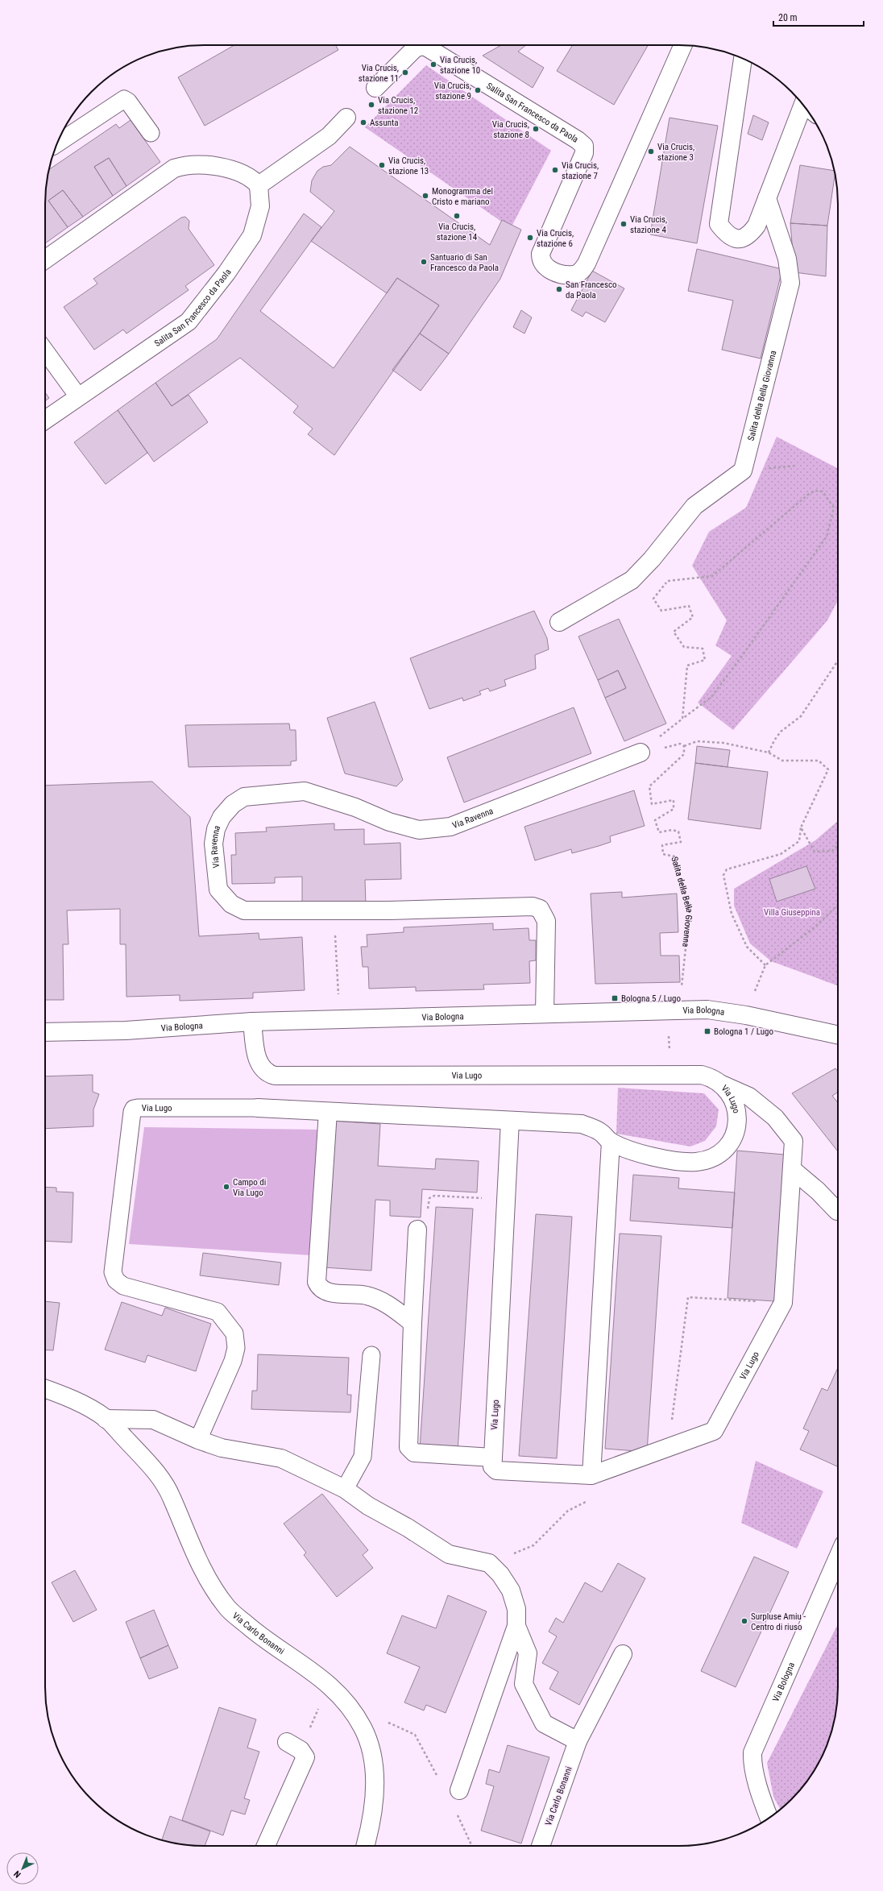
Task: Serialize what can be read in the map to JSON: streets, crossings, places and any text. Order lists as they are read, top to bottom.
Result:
{
  "streets": {
    "street": [
      "Salita San Francesco da Paola",
      "Salita della Bella Giovanna",
      "Via Ravenna",
      "Via Bologna",
      "Via Lugo",
      "Via Carlo Bonanni"
    ]
  },
  "crossings": [
    ["Salita della Bella Giovanna", "Via Bologna"],
    ["Via Ravenna", "Via Bologna"],
    ["Via Bologna", "Via Lugo"],
    ["Via Lugo", "Via Carlo Bonanni"]
  ],
  "parks": ["Villa Giuseppina"],
  "places": {
    "other": [
      "Via Crucis, stazione 10",
      "Via Crucis, stazione 11",
      "Via Crucis, stazione 9",
      "Via Crucis, stazione 12",
      "Assunta",
      "Via Crucis, stazione 8",
      "Via Crucis, stazione 3",
      "Via Crucis, stazione 13",
      "Via Crucis, stazione 7",
      "Monogramma del Cristo e mariano",
      "Via Crucis, stazione 14",
      "Via Crucis, stazione 4",
      "Via Crucis, stazione 6",
      "Santuario di San Francesco da Paola",
      "San Francesco da Paola",
      "Campo di Via Lugo",
      "Surpluse Amiu - Centro di riuso"
    ],
    "transit": ["Bologna 5 / Lugo", "Bologna 1 / Lugo"]
  },
  "scale_bar": "20 m",
  "north": "bottom left"
}
